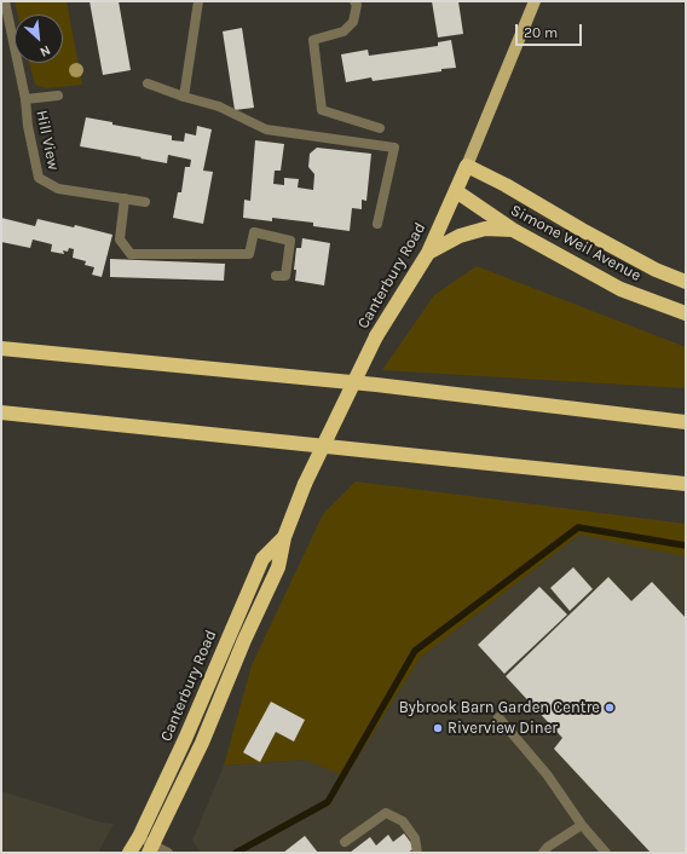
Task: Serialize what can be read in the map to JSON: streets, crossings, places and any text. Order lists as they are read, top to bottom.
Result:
{
  "streets": {
    "highway": ["Simone Weil Avenue", "Canterbury Road"],
    "street": ["Hill View"]
  },
  "crossings": [
    ["Simone Weil Avenue", "Canterbury Road"]
  ],
  "places": ["Bybrook Barn Garden Centre", "Riverview Diner"],
  "scale_bar": "20 m",
  "north": "bottom right"
}
